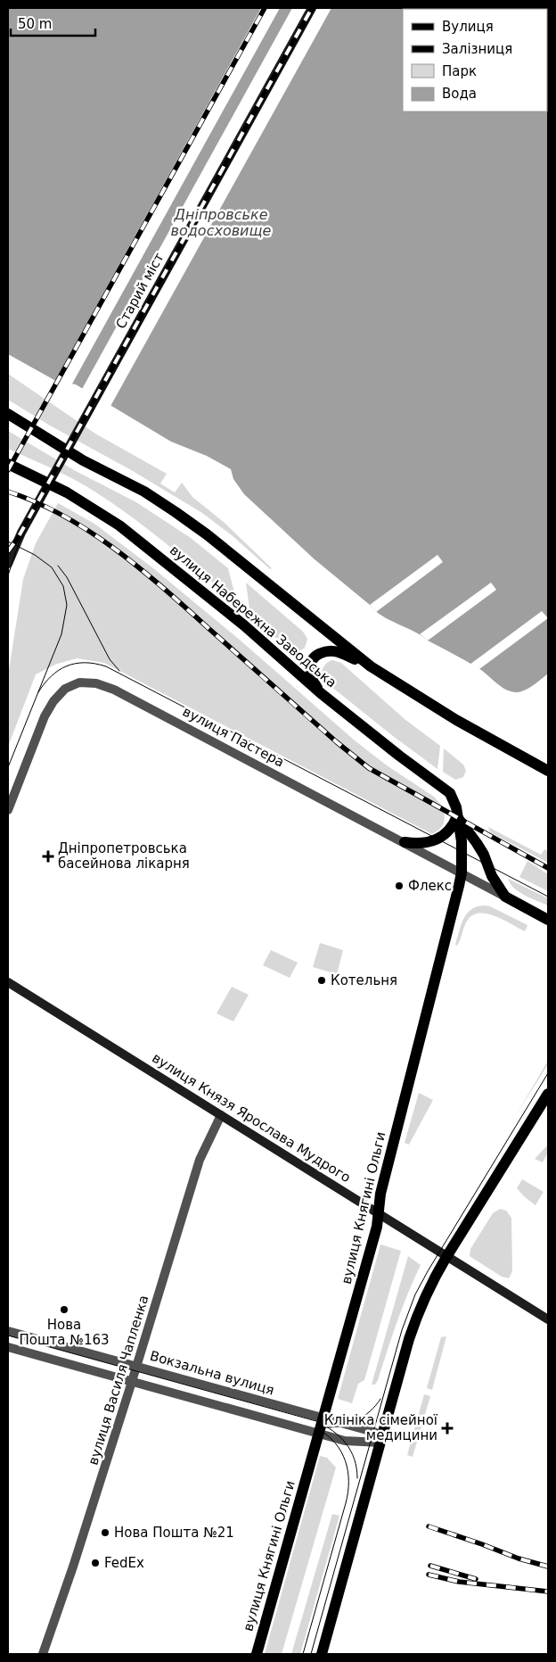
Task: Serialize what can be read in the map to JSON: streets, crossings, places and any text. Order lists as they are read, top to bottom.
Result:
{
  "streets": {
    "main road": [
      "Старий міст",
      "вулиця Набережна Заводська",
      "вулиця Князя Ярослава Мудрого",
      "вулиця Княгині Ольги"
    ],
    "street": ["вулиця Пастера", "Вокзальна вулиця", "вулиця Василя Чапленка"]
  },
  "crossings": [
    ["вулиця Набережна Заводська", "вулиця Княгині Ольги"],
    ["вулиця Пастера", "вулиця Княгині Ольги"],
    ["вулиця Князя Ярослава Мудрого", "вулиця Княгині Ольги"],
    ["вулиця Князя Ярослава Мудрого", "вулиця Василя Чапленка"],
    ["вулиця Княгині Ольги", "Вокзальна вулиця"],
    ["Вокзальна вулиця", "вулиця Василя Чапленка"]
  ],
  "water": ["Дніпровське водосховище"],
  "places": {
    "health": ["Дніпропетровська басейнова лікарня", "Клініка сімейної медицини"],
    "other": [
      "Флекс",
      "Котельня",
      "Нова Пошта №163",
      "Нова Пошта №21",
      "FedEx"
    ]
  },
  "legend": [
    "Вулиця",
    "Залізниця",
    "Парк",
    "Вода"
  ],
  "scale_bar": "50 m"
}
